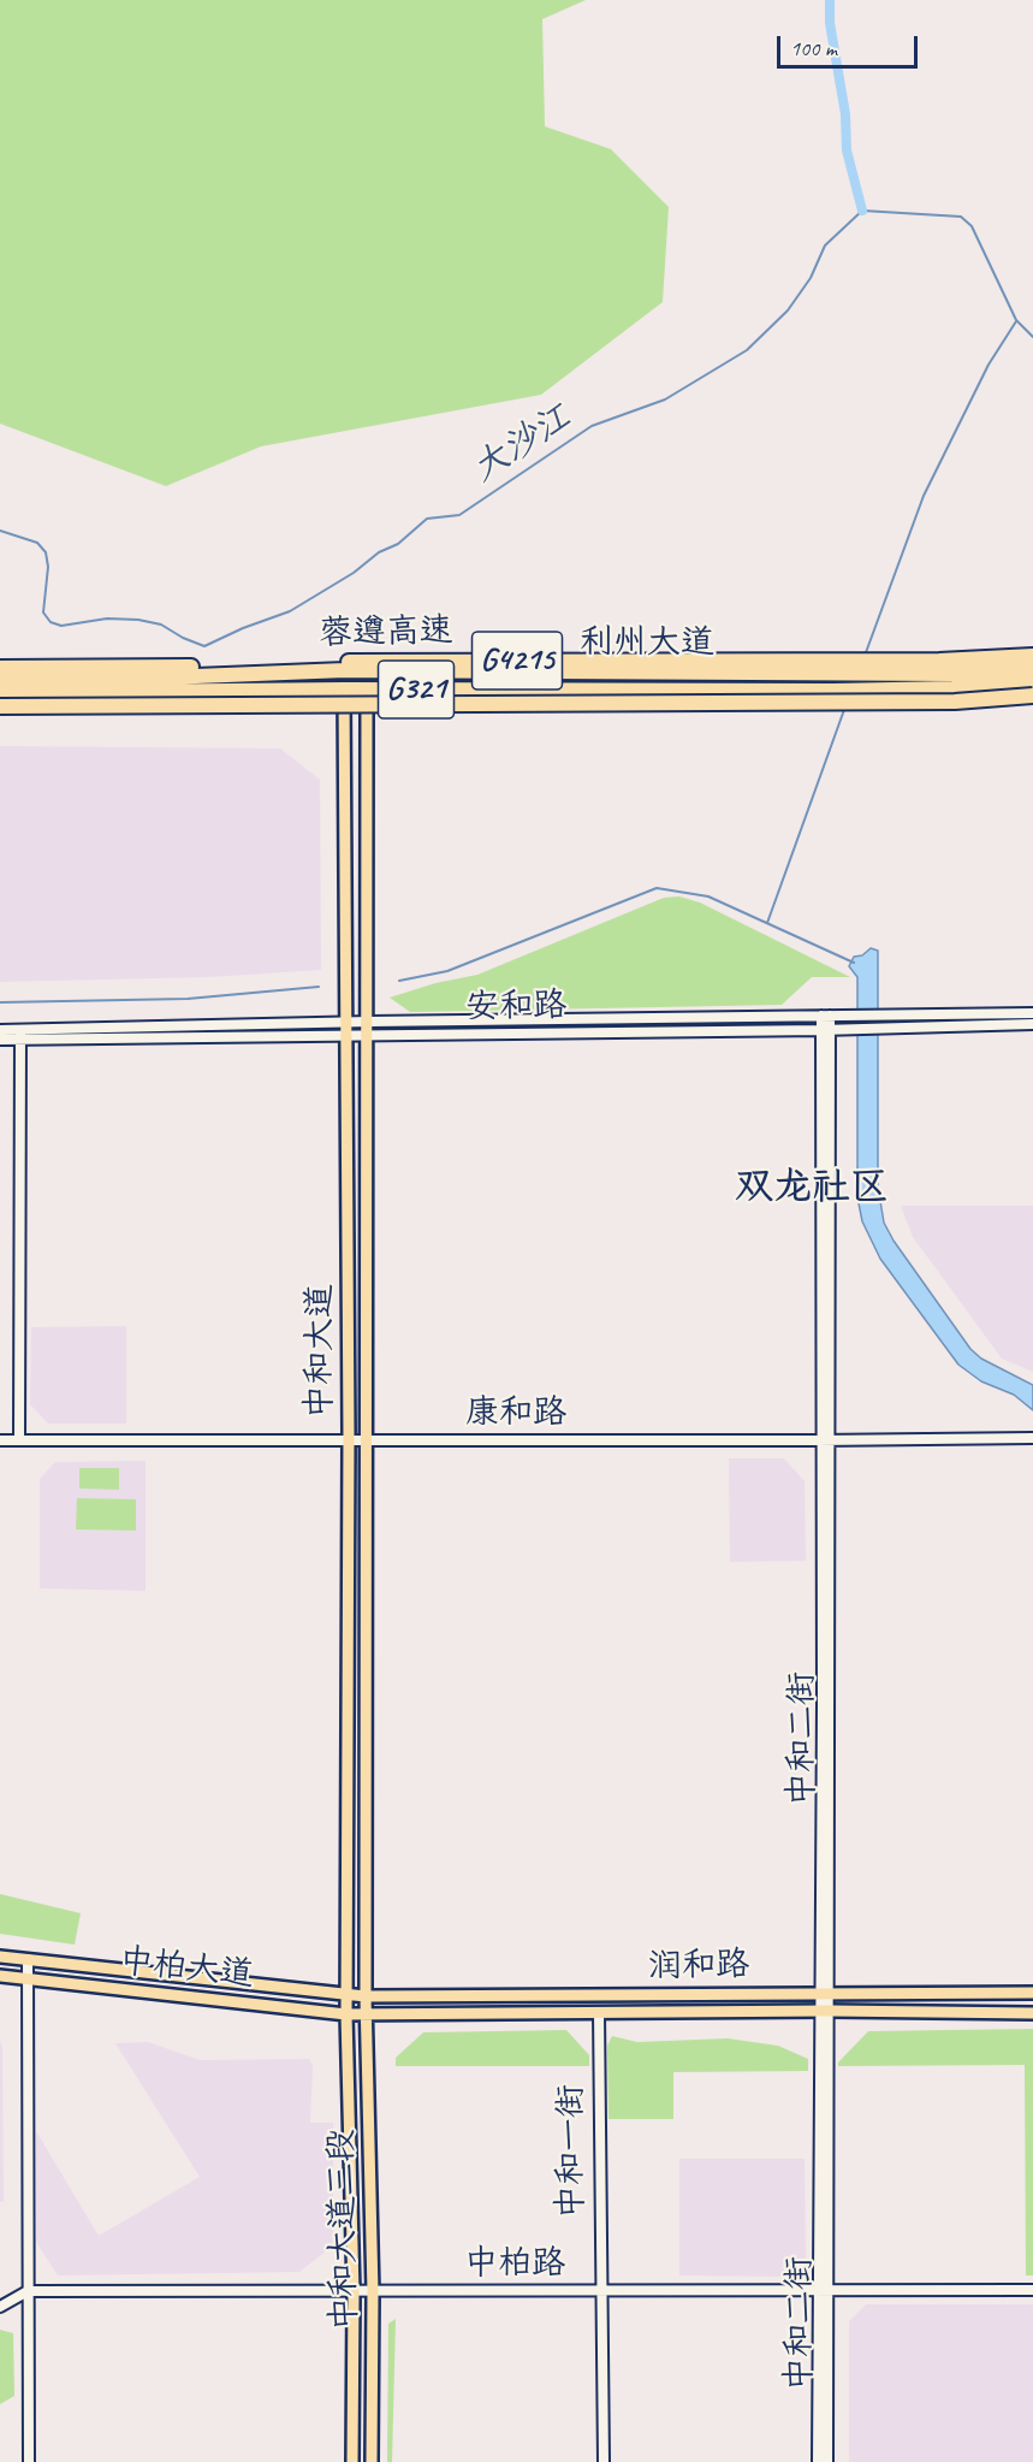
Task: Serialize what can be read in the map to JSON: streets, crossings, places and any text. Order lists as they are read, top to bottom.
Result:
{
  "streets": {
    "highway": [
      "蓉遵高速",
      "利州大道",
      "G4215",
      "G321"
    ],
    "main road": [
      "中和大道",
      "润和路",
      "中柏大道",
      "中和大道三段"
    ],
    "street": [
      "安和路",
      "康和路",
      "中和二街",
      "中和一街",
      "中柏路"
    ]
  },
  "crossings": [
    ["利州大道", "中和大道"],
    ["安和路", "中和大道"],
    ["安和路", "中和二街"],
    ["中和大道", "康和路"],
    ["中和大道", "润和路"],
    ["中和大道", "中柏大道"],
    ["中和大道", "中和大道三段"],
    ["康和路", "中和二街"],
    ["中和二街", "润和路"],
    ["中和二街", "中柏路"],
    ["润和路", "中柏大道"],
    ["润和路", "中和一街"],
    ["润和路", "中和大道三段"],
    ["中柏大道", "中和大道三段"],
    ["中和一街", "中柏路"],
    ["中和大道三段", "中柏路"]
  ],
  "districts": ["双龙社区"],
  "water": ["大沙江"],
  "scale_bar": "100 m"
}
